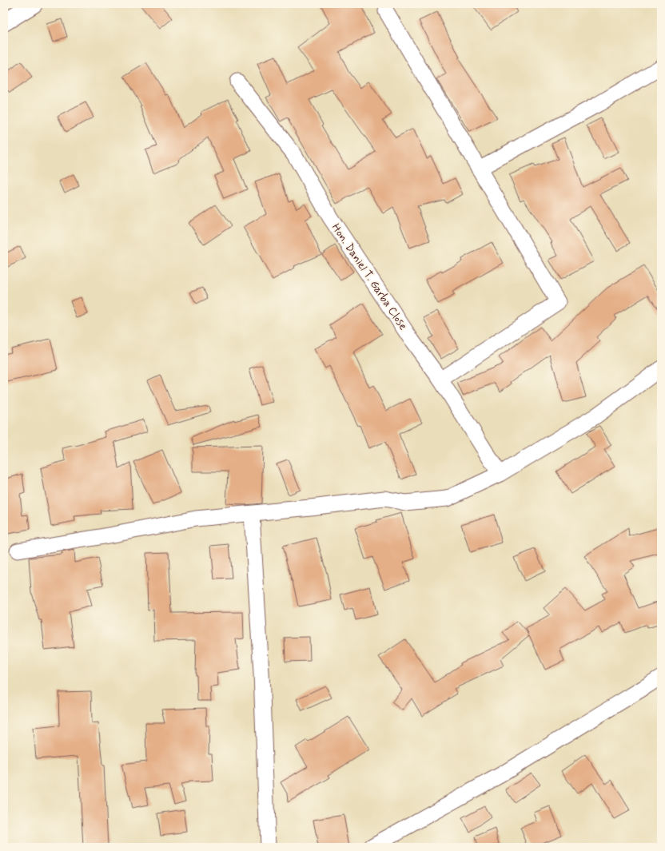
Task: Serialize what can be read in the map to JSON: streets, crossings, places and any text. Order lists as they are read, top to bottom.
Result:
{
  "streets": {
    "street": ["Hon. Daniel T. Garba Close"]
  }
}
